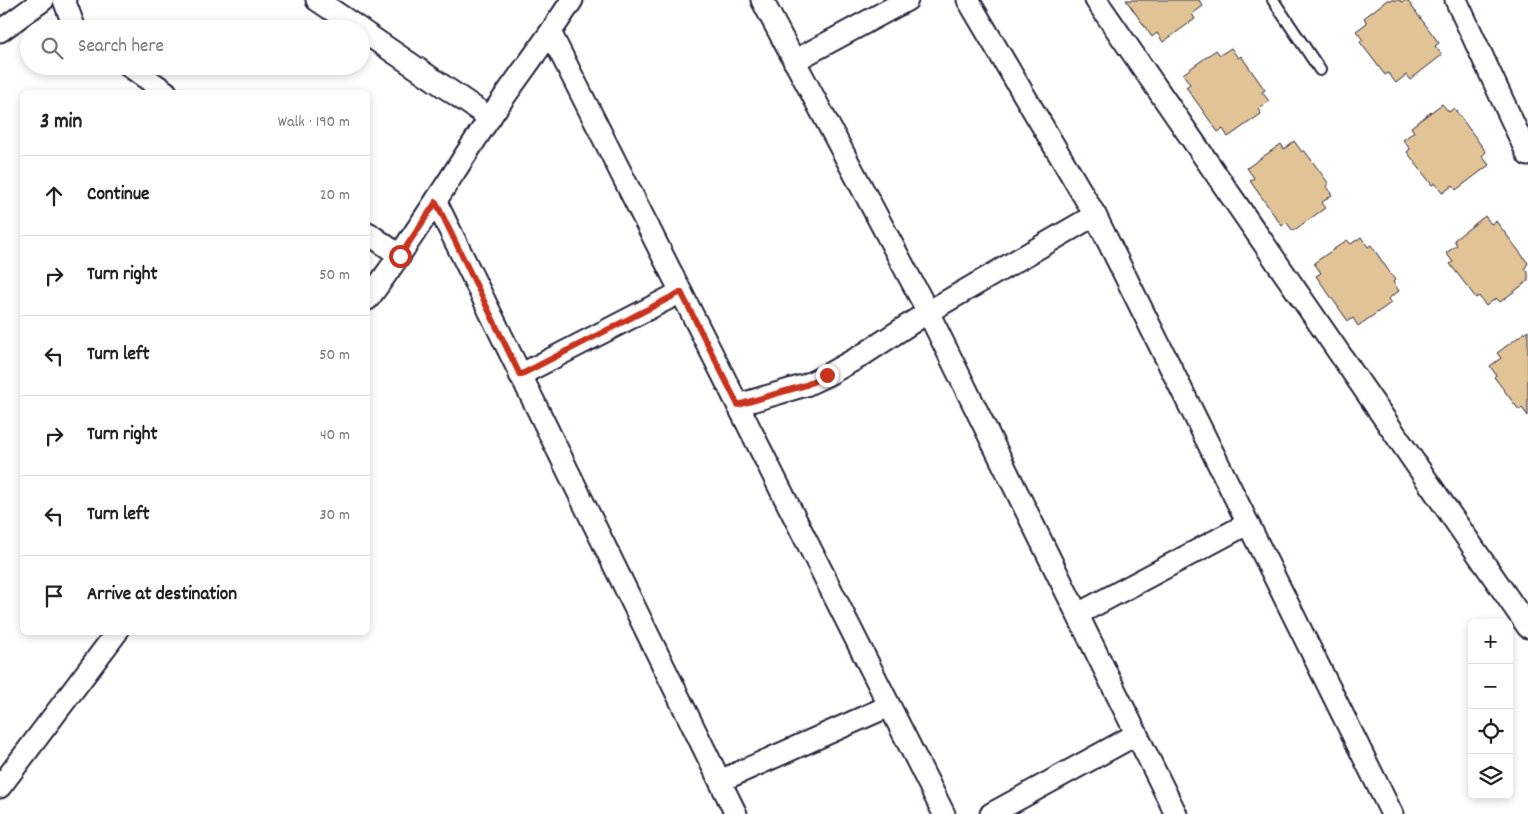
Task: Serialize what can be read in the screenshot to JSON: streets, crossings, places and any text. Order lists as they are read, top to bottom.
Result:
{
  "page": {
    "search": "Search here",
    "heading": ["3 min", "Walk · 190 m"],
    "list": [
      ["Continue", "20 m"],
      ["Turn right", "50 m"],
      ["Turn left", "50 m"],
      ["Turn right", "40 m"],
      ["Turn left", "30 m"],
      "Arrive at destination"
    ],
    "map_buttons": ["+", "−"]
  }
}
